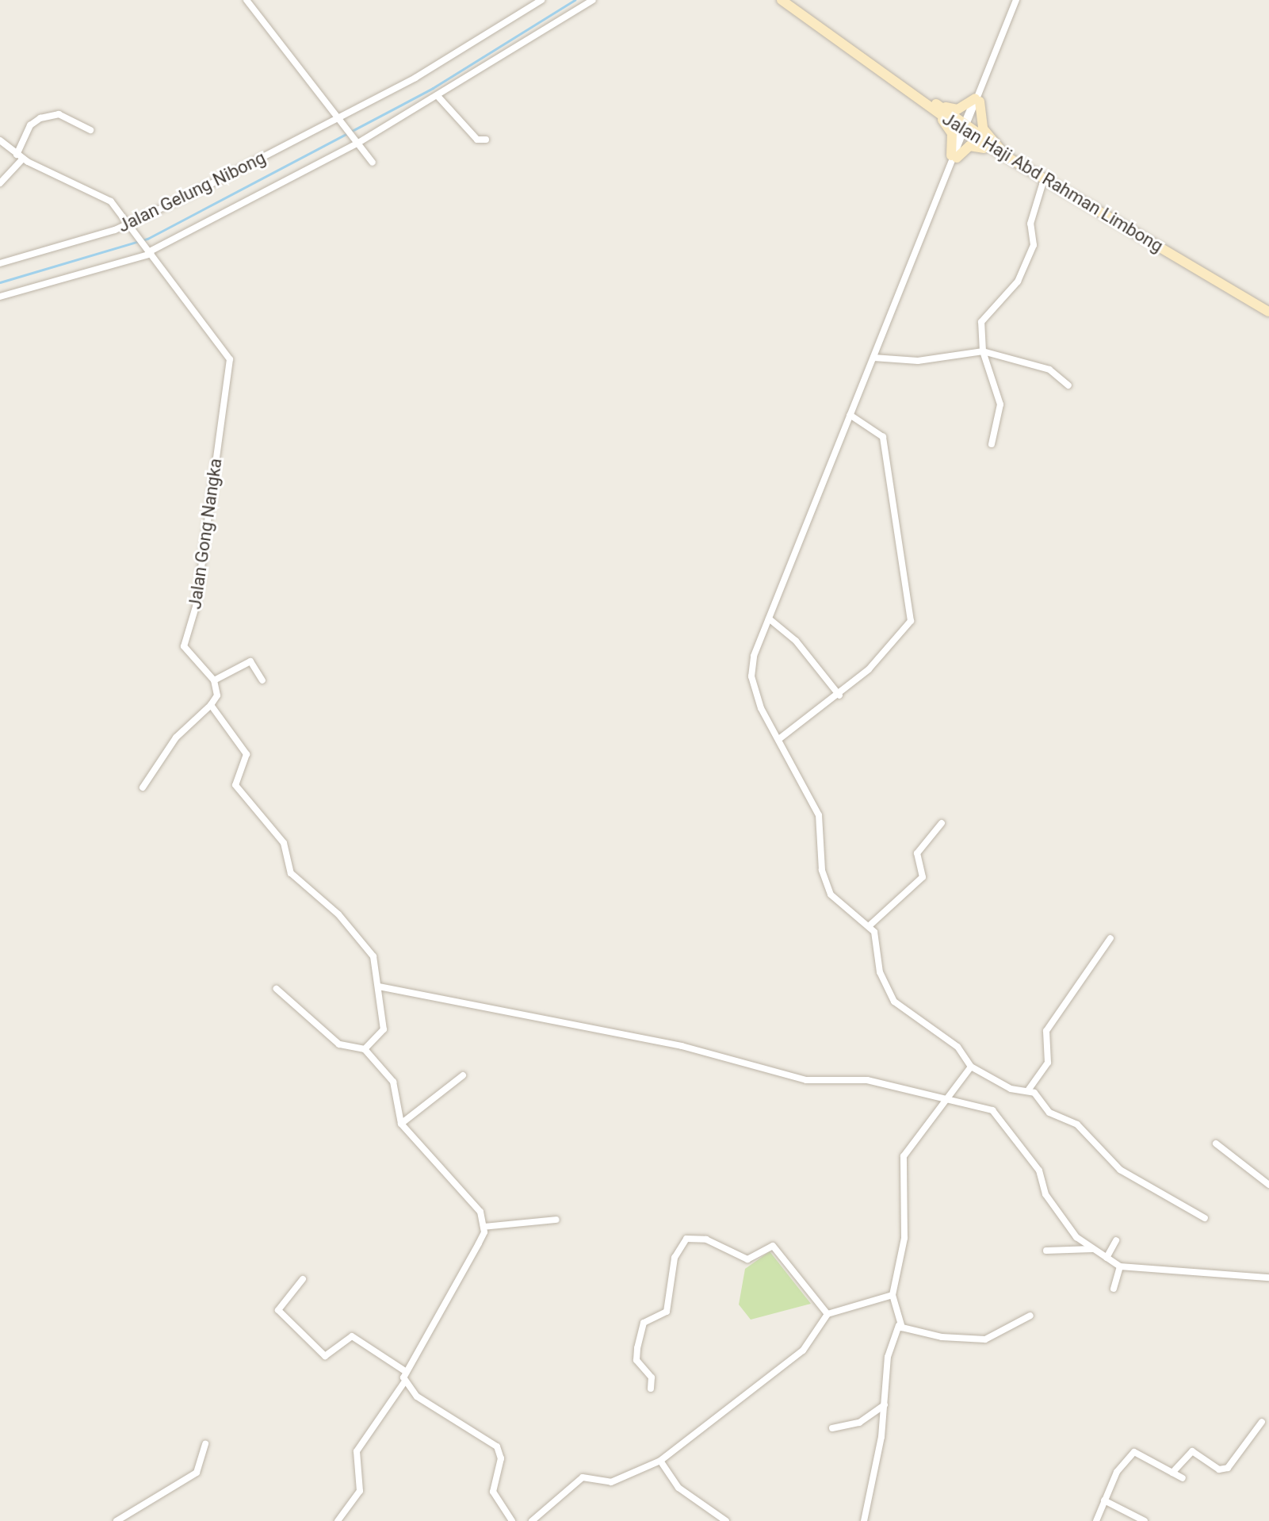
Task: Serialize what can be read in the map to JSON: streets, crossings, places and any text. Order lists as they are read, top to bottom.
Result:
{
  "streets": {
    "street": ["Jalan Haji Abd Rahman Limbong", "Jalan Gelung Nibong", "Jalan Gong Nangka"]
  }
}
